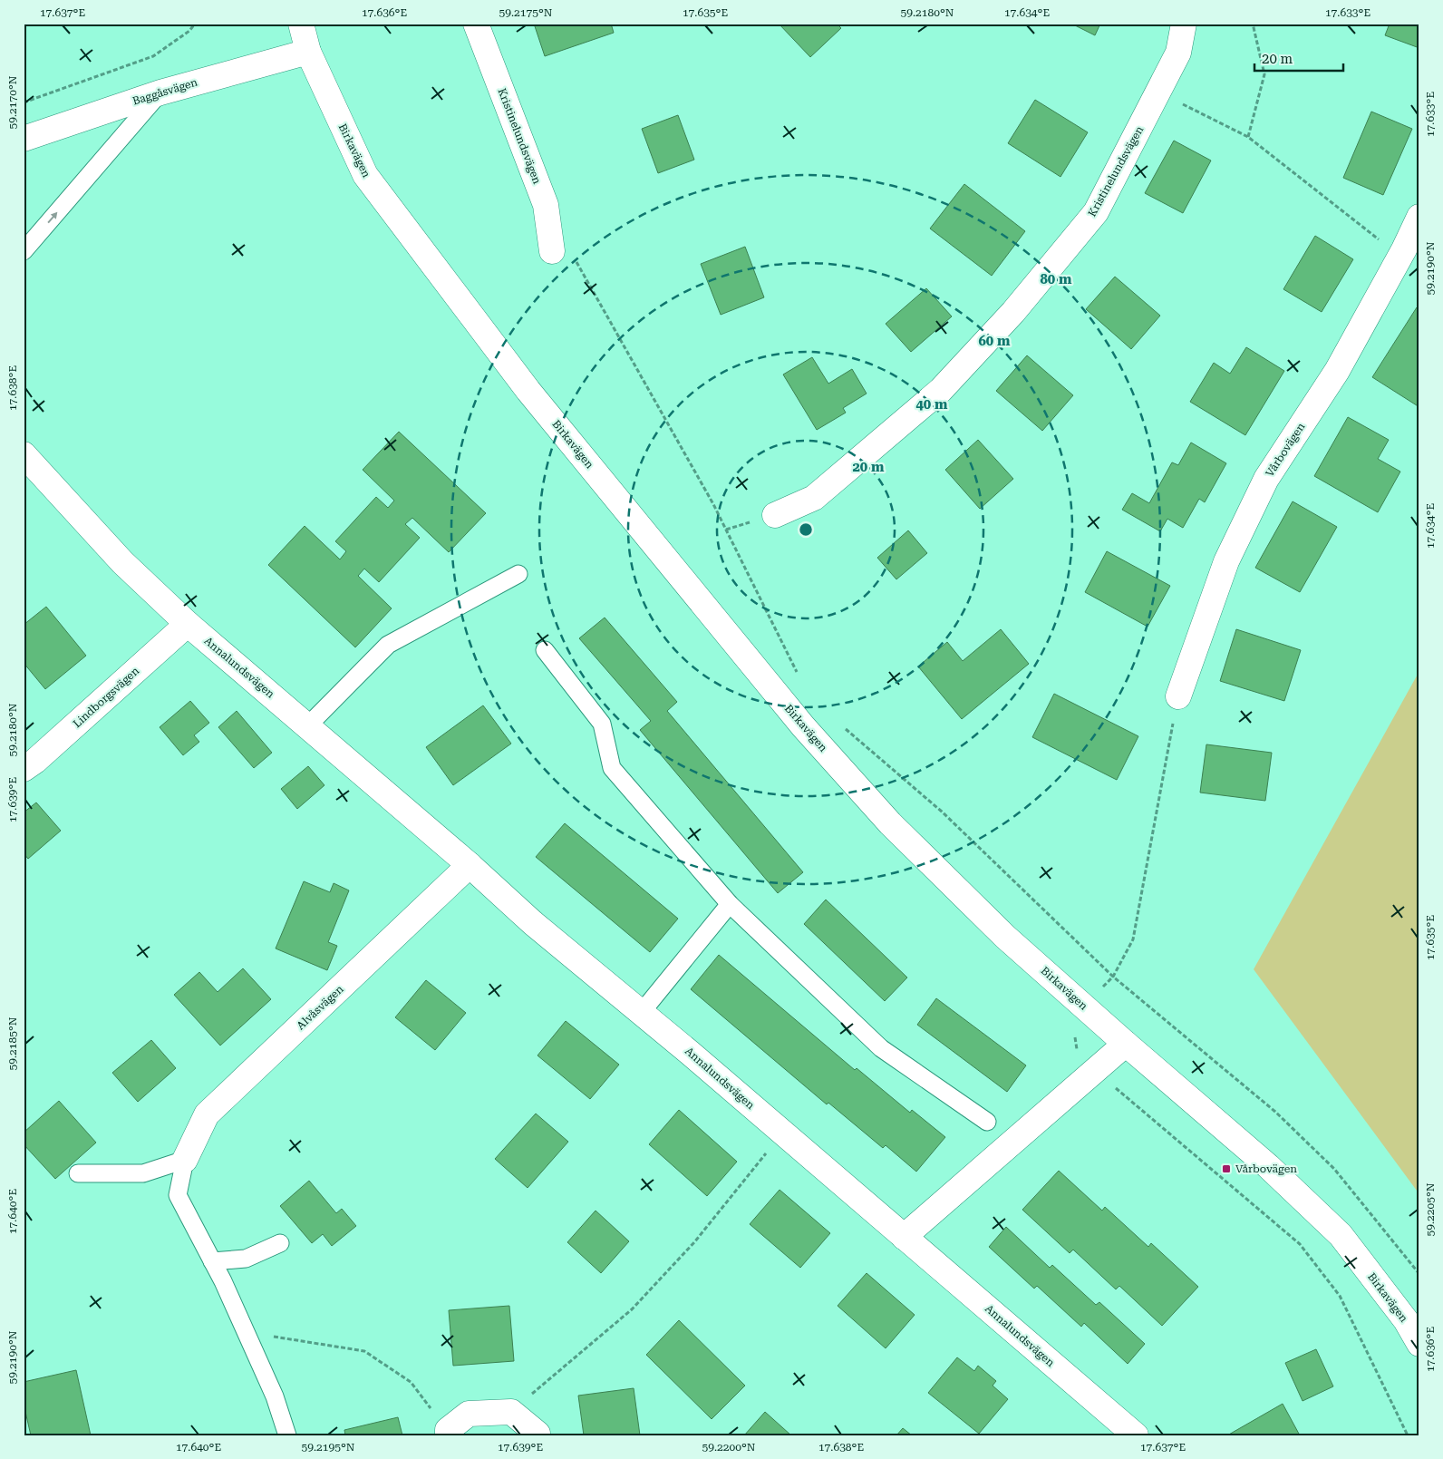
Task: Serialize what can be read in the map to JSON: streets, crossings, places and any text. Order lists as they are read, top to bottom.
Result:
{
  "streets": {
    "street": [
      "Baggåsvägen",
      "Kristinelundsvägen",
      "Birkavägen",
      "Vårbovägen",
      "Annalundsvägen",
      "Lindborgsvägen",
      "Alvåsvägen"
    ]
  },
  "crossings": [
    ["Baggåsvägen", "Birkavägen"],
    ["Annalundsvägen", "Lindborgsvägen"],
    ["Annalundsvägen", "Alvåsvägen"]
  ],
  "places": {
    "transit": ["Vårbovägen"]
  },
  "scale_bar": "20 m",
  "coordinates": [
    "17.637°E",
    "17.636°E",
    "59.2175°N",
    "17.635°E",
    "59.2180°N",
    "17.634°E",
    "17.633°E",
    "59.2170°N",
    "59.2190°N",
    "17.638°E",
    "17.639°E",
    "59.2185°N",
    "59.2205°N",
    "17.640°E",
    "59.2195°N",
    "59.2200°N"
  ],
  "rings": [
    "80 m",
    "60 m",
    "40 m",
    "20 m"
  ]
}
